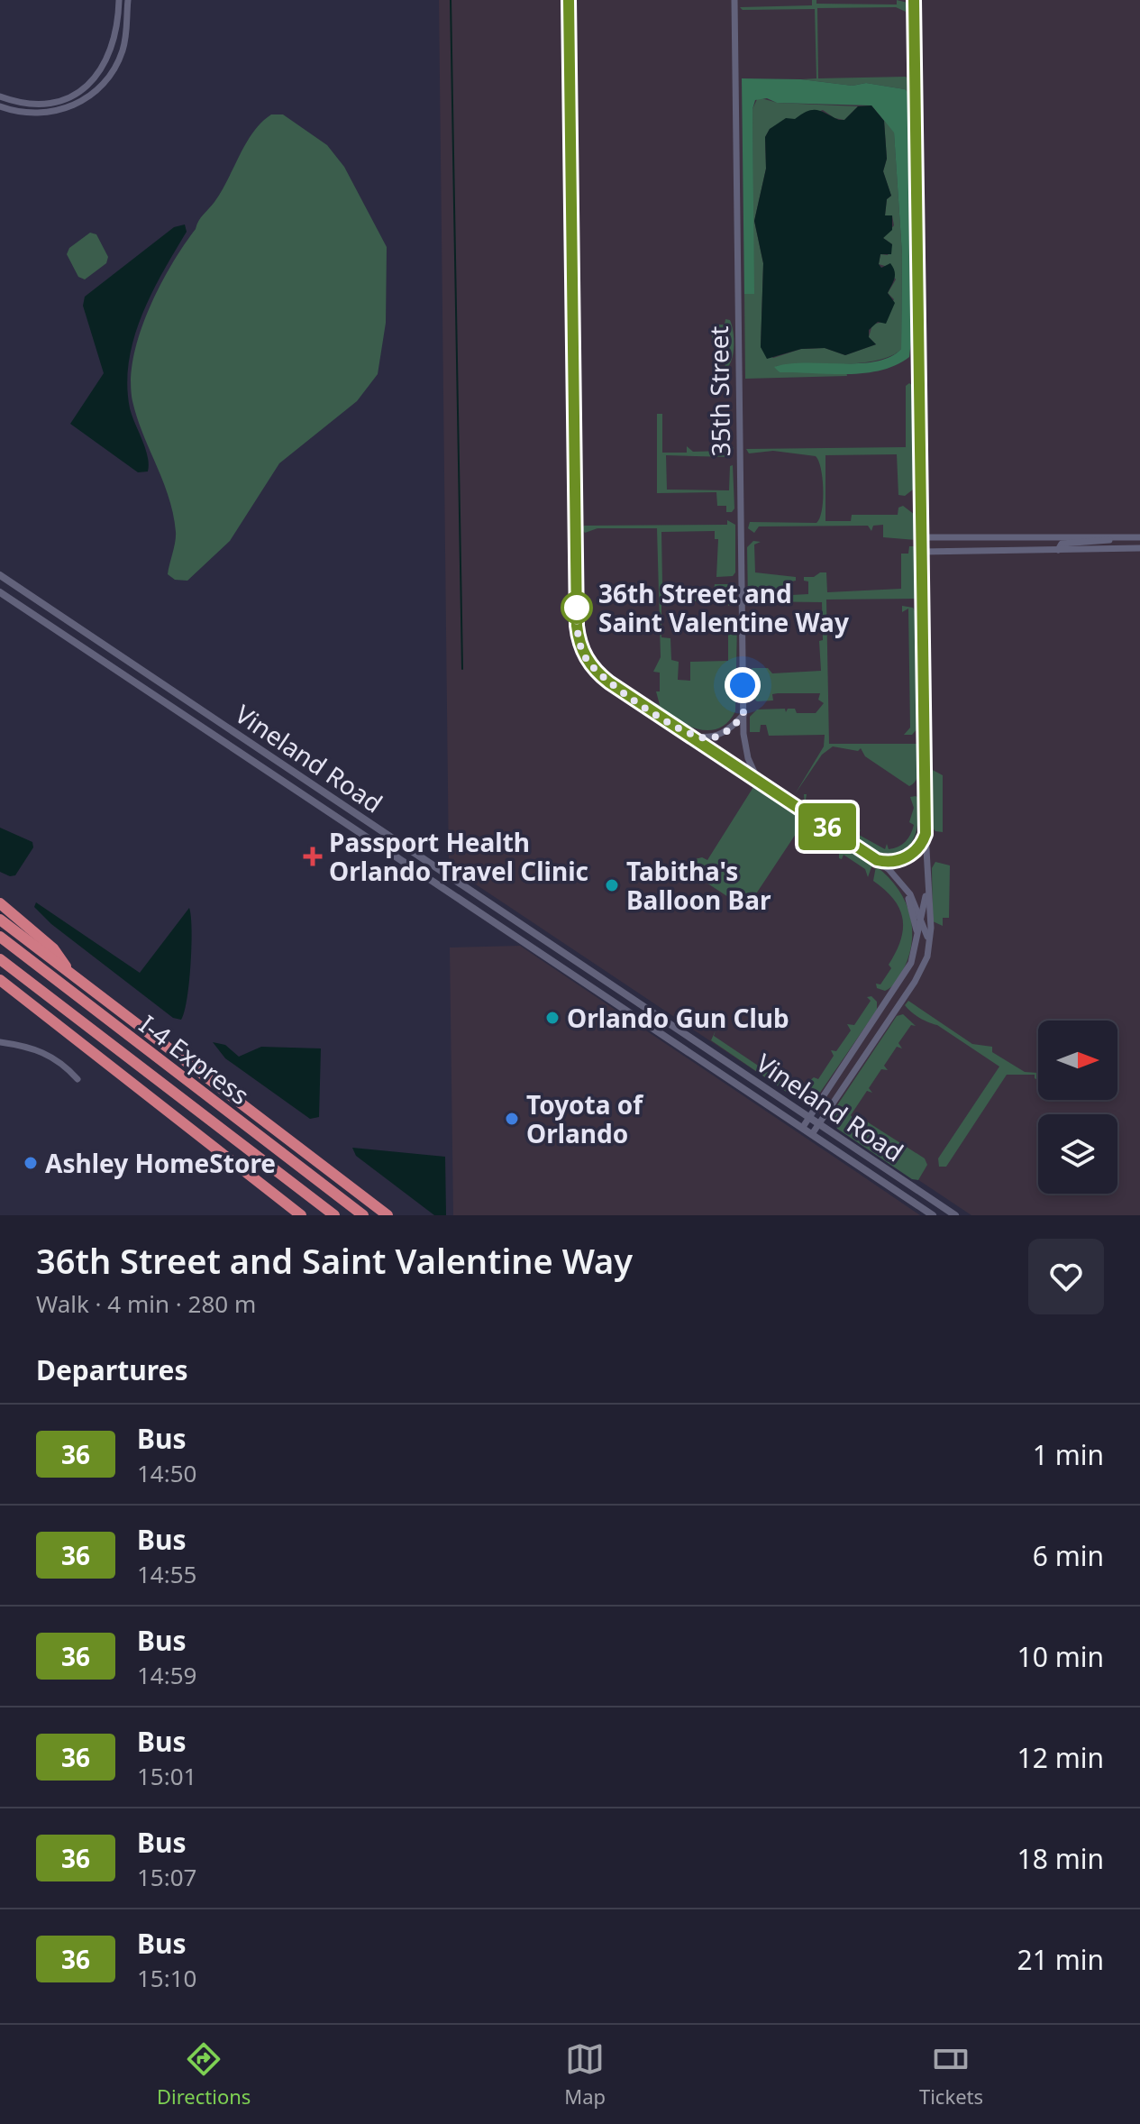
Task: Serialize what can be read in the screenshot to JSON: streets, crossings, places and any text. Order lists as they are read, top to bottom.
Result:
{
  "streets": {
    "highway": ["I-4 Express"],
    "street": ["35th Street", "Vineland Road"]
  },
  "places": {
    "other": [
      "36th Street and Saint Valentine Way",
      "Tabitha's Balloon Bar",
      "Orlando Gun Club",
      "Toyota of Orlando",
      "Ashley HomeStore"
    ],
    "health": ["Passport Health Orlando Travel Clinic"]
  },
  "lines": ["bus line 36"],
  "north": "right",
  "page": {
    "on_map": "36",
    "heading": [
      ["36th Street and Saint Valentine Way", "Walk · 4 min · 280 m"],
      "Departures"
    ],
    "list": [
      {
        "mark": "36",
        "name": "Bus",
        "note": "14:50",
        "value": "1 min"
      },
      {
        "mark": "36",
        "name": "Bus",
        "note": "14:55",
        "value": "6 min"
      },
      {
        "mark": "36",
        "name": "Bus",
        "note": "14:59",
        "value": "10 min"
      },
      {
        "mark": "36",
        "name": "Bus",
        "note": "15:01",
        "value": "12 min"
      },
      {
        "mark": "36",
        "name": "Bus",
        "note": "15:07",
        "value": "18 min"
      },
      {
        "mark": "36",
        "name": "Bus",
        "note": "15:10",
        "value": "21 min"
      }
    ],
    "tabs": ["Directions", "Map", "Tickets"]
  }
}
